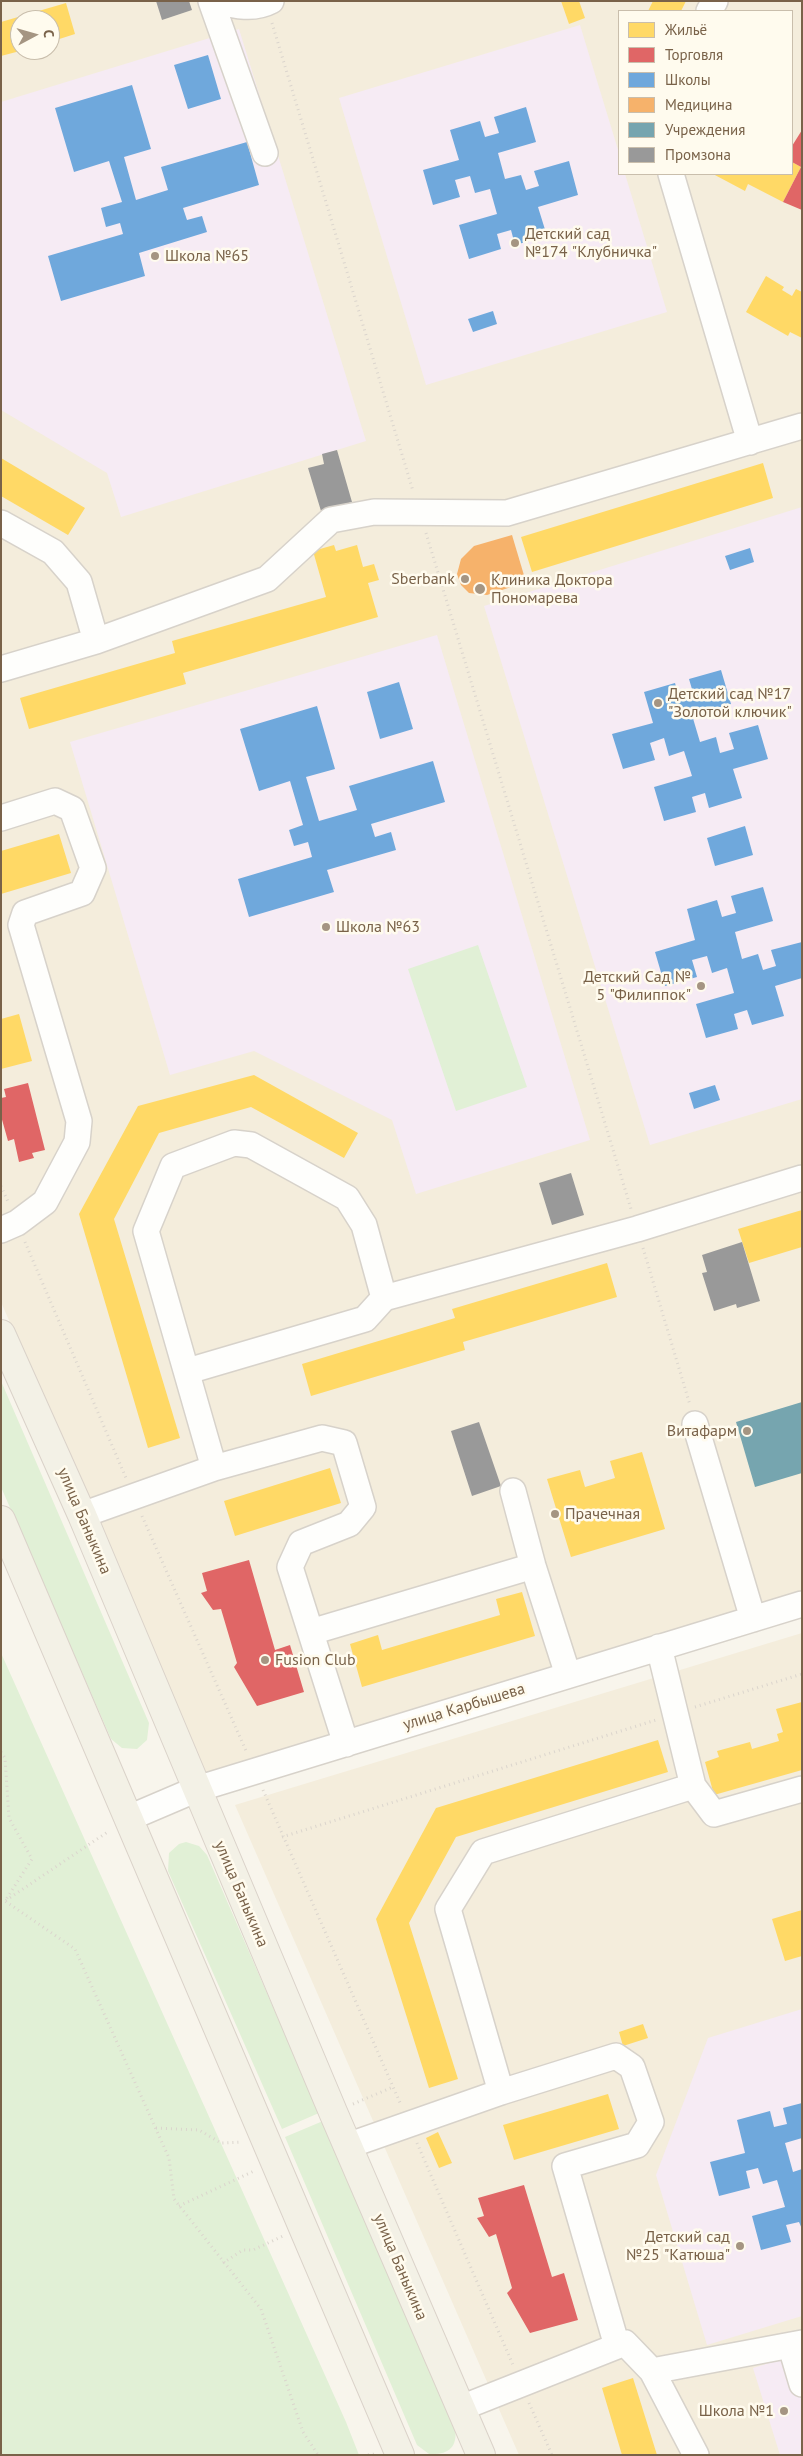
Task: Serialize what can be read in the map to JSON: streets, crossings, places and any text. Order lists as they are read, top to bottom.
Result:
{
  "streets": {
    "main road": ["улица Баныкина"],
    "street": ["улица Карбышева"]
  },
  "crossings": [
    ["улица Баныкина", "улица Карбышева"]
  ],
  "places": [
    "Детский сад №174 \"Клубничка\"",
    "Школа №65",
    "Sberbank",
    "Клиника Доктора Пономарева",
    "Детский сад №17 \"Золотой ключик\"",
    "Школа №63",
    "Детский Сад № 5 \"Филиппок\"",
    "Витафарм",
    "Прачечная",
    "Fusion Club",
    "Детский сад №25 \"Катюша\"",
    "Школа №1"
  ],
  "legend": [
    "Жильё",
    "Торговля",
    "Школы",
    "Медицина",
    "Учреждения",
    "Промзона"
  ],
  "north": "right"
}
